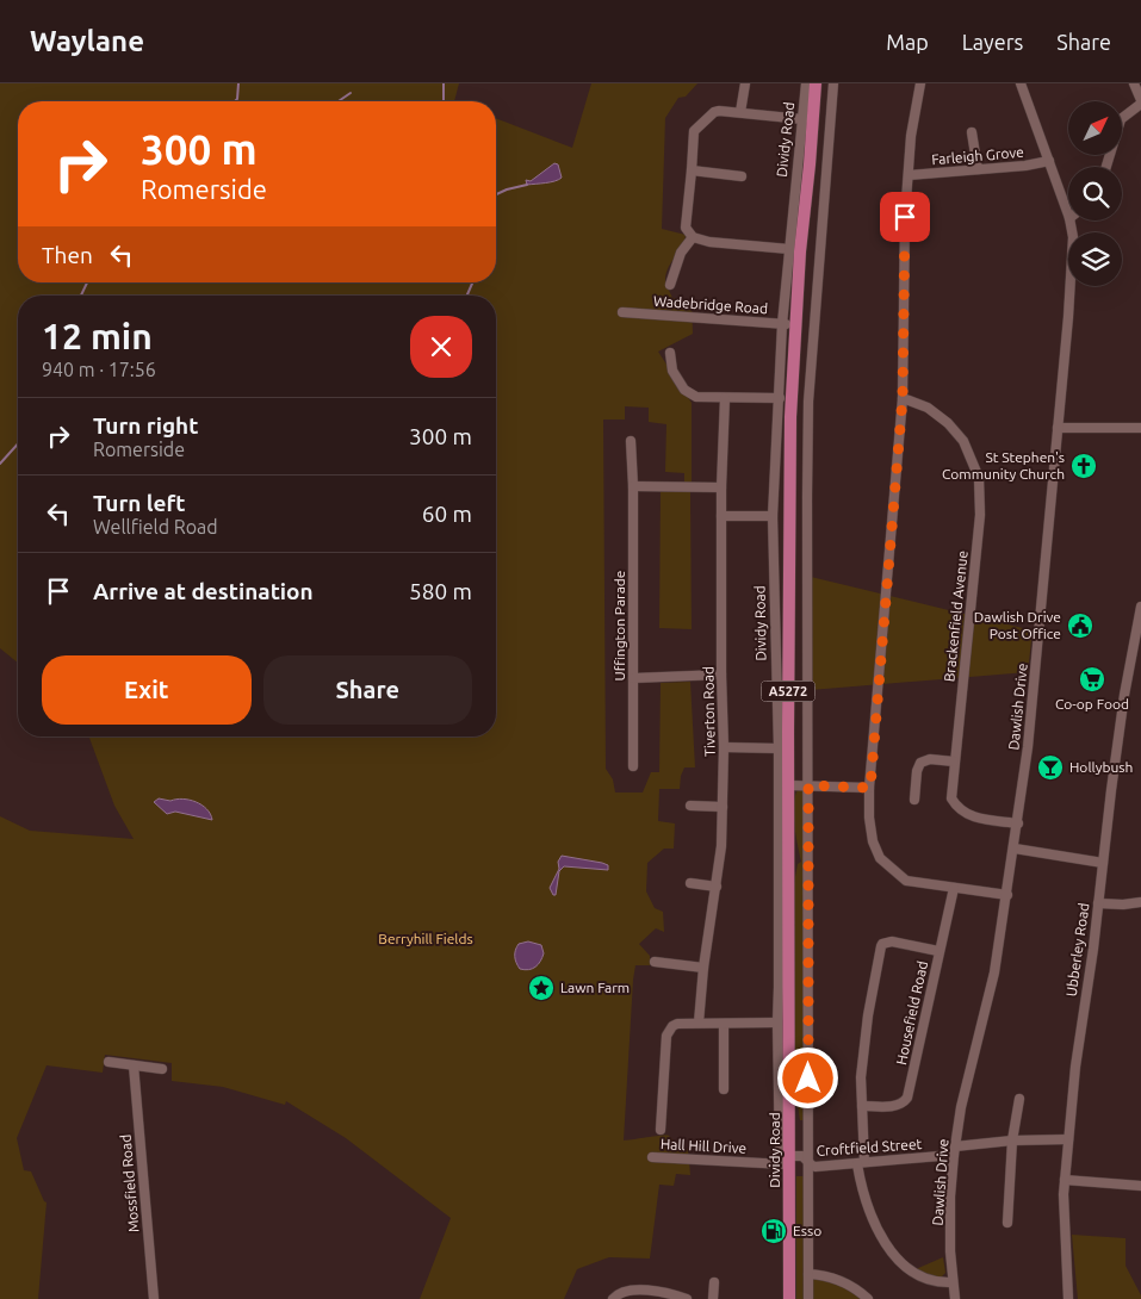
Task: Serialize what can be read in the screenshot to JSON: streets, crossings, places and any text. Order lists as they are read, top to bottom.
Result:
{
  "streets": {
    "main road": ["Dividy Road", "A5272"],
    "street": [
      "Farleigh Grove",
      "Wadebridge Road",
      "Brackenfield Avenue",
      "Uffington Parade",
      "Dawlish Drive",
      "Tiverton Road",
      "Ubberley Road",
      "Housefield Road",
      "Hall Hill Drive",
      "Croftfield Street",
      "Mossfield Road"
    ]
  },
  "crossings": [
    ["Dividy Road", "Wadebridge Road"],
    ["Dividy Road", "Hall Hill Drive"],
    ["Dividy Road", "Croftfield Street"],
    ["Farleigh Grove", "Dawlish Drive"],
    ["Brackenfield Avenue", "Dawlish Drive"],
    ["Dawlish Drive", "Croftfield Street"],
    ["Ubberley Road", "Croftfield Street"],
    ["Hall Hill Drive", "Croftfield Street"]
  ],
  "parks": ["Berryhill Fields"],
  "places": {
    "church": ["St Stephen's Community Church"],
    "public building": ["Dawlish Drive Post Office"],
    "supermarket": ["Co-op Food"],
    "bar": ["Hollybush"],
    "place": ["Lawn Farm"],
    "fuel station": ["Esso"]
  },
  "north": "top right",
  "page": {
    "header": "Waylane",
    "nav": ["Map", "Layers", "Share"],
    "turn": ["300 m", "Romerside"],
    "then": "Then",
    "heading": ["12 min", "940 m · 17:56"],
    "list": [
      {
        "name": "Turn right",
        "note": "Romerside",
        "value": "300 m"
      },
      {
        "name": "Turn left",
        "note": "Wellfield Road",
        "value": "60 m"
      },
      {
        "name": "Arrive at destination",
        "value": "580 m"
      }
    ],
    "buttons": ["Exit", "Share"]
  }
}
